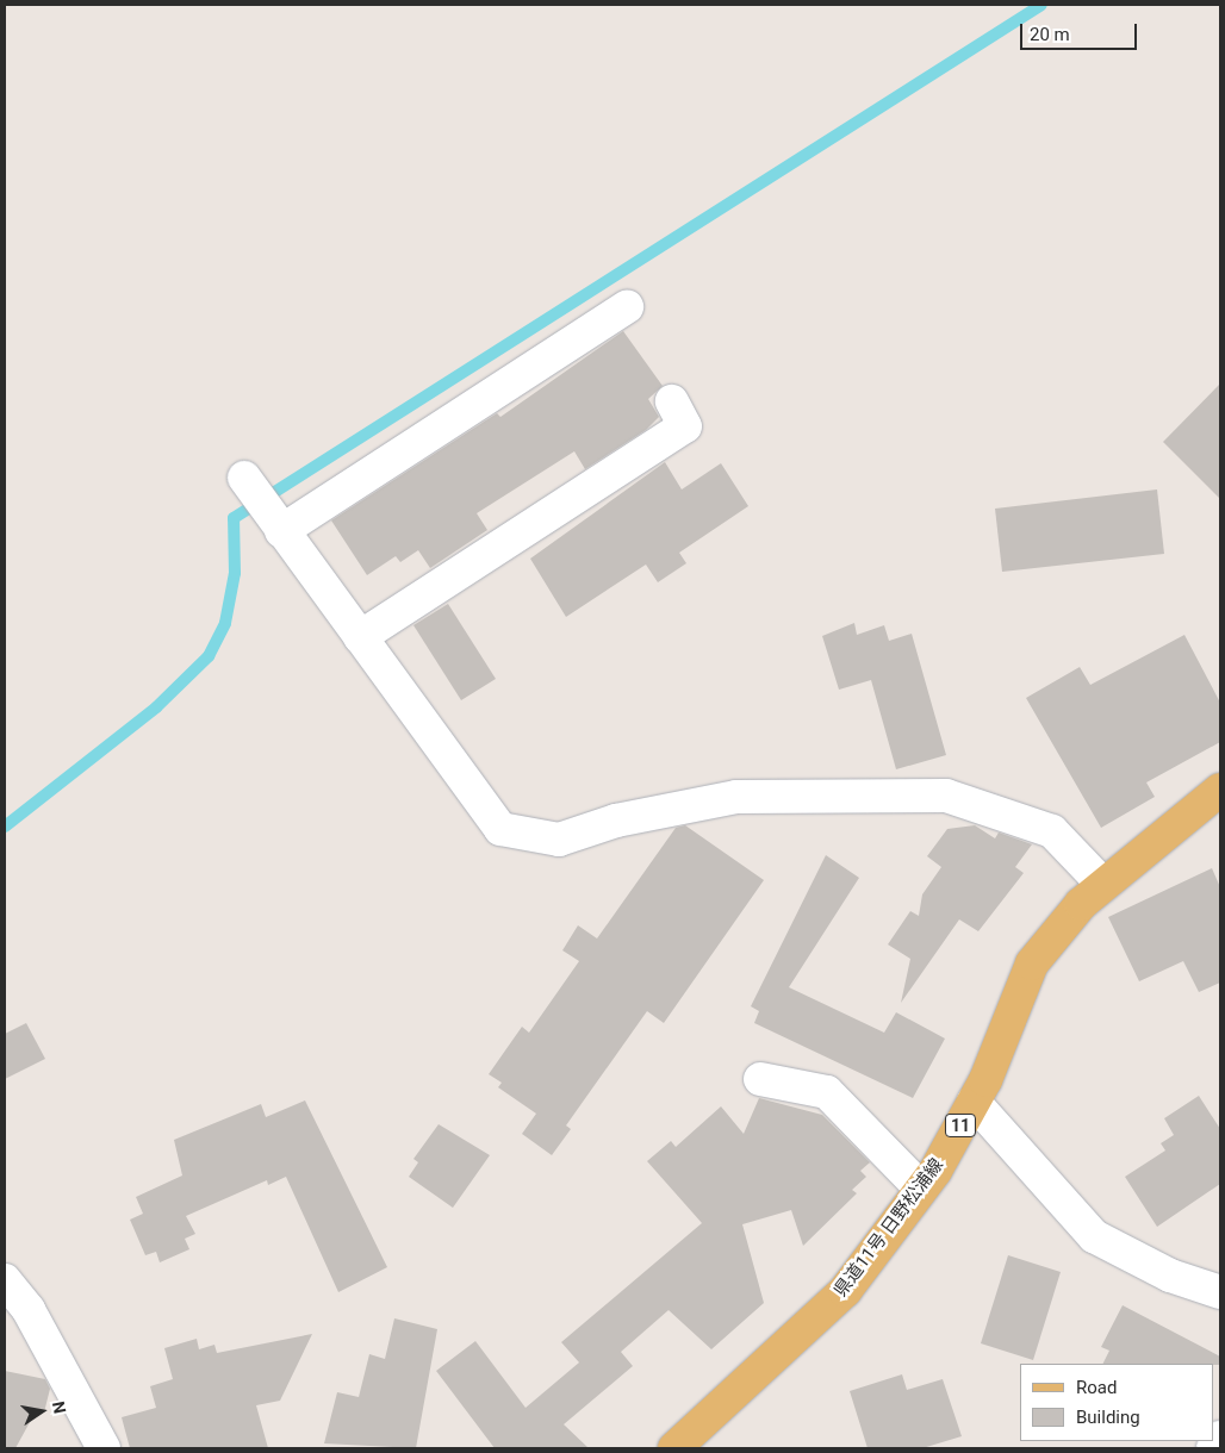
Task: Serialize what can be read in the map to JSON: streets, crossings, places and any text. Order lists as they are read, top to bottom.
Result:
{
  "streets": {
    "main road": ["11", "県道11号 日野松浦線"]
  },
  "legend": ["Road", "Building"],
  "scale_bar": "20 m",
  "north": "right"
}
